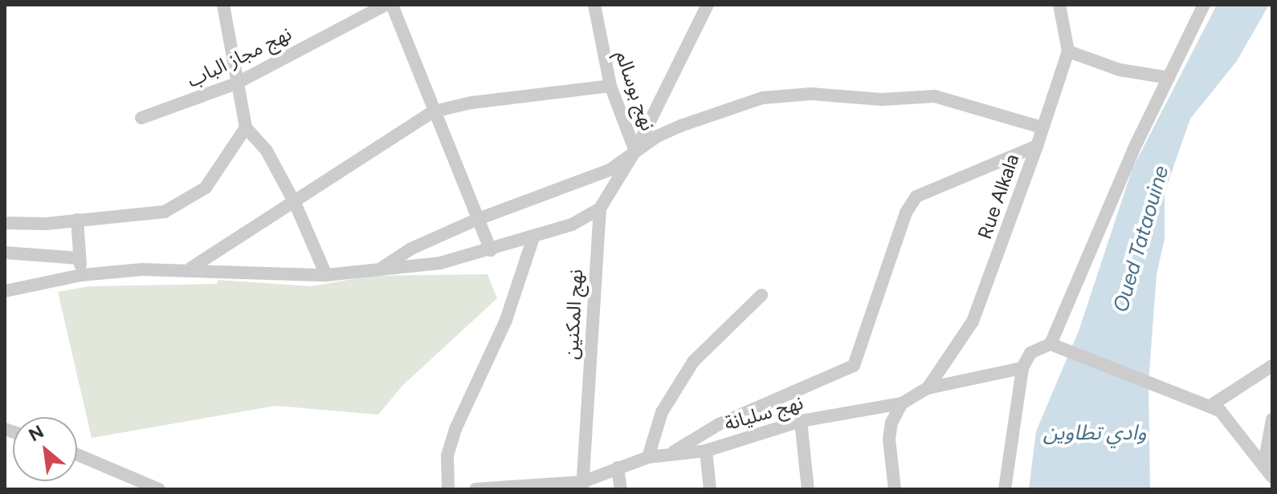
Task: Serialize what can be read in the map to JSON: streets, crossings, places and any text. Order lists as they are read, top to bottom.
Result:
{
  "streets": {
    "street": [
      "نهج مجاز الباب",
      "نهج بوسالم",
      "Rue Alkala",
      "نهج المكنين",
      "نهج سليانة"
    ]
  },
  "crossings": [
    ["نهج بوسالم", "نهج المكنين"],
    ["Rue Alkala", "نهج سليانة"],
    ["نهج المكنين", "نهج سليانة"]
  ],
  "water": ["Oued Tataouine", "وادي تطاوين"],
  "north": "top left"
}
